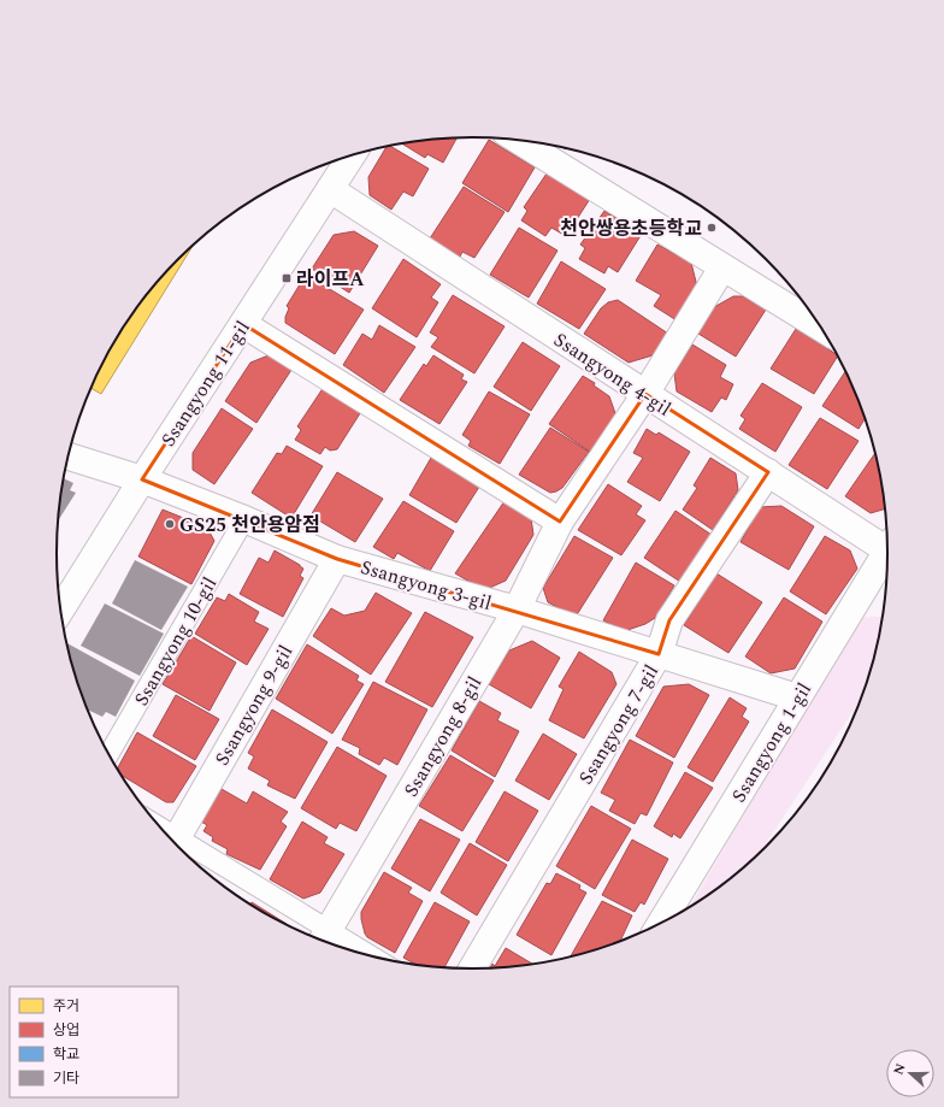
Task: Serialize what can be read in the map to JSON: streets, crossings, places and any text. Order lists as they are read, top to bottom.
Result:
{
  "streets": {
    "street": [
      "Ssangyong 4-gil",
      "Ssangyong 11-gil",
      "Ssangyong 3-gil",
      "Ssangyong 10-gil",
      "Ssangyong 9-gil",
      "Ssangyong 7-gil",
      "Ssangyong 8-gil",
      "Ssangyong 1-gil"
    ]
  },
  "crossings": [
    ["Ssangyong 4-gil", "Ssangyong 11-gil"],
    ["Ssangyong 4-gil", "Ssangyong 7-gil"],
    ["Ssangyong 4-gil", "Ssangyong 8-gil"],
    ["Ssangyong 11-gil", "Ssangyong 3-gil"],
    ["Ssangyong 3-gil", "Ssangyong 10-gil"],
    ["Ssangyong 3-gil", "Ssangyong 9-gil"],
    ["Ssangyong 3-gil", "Ssangyong 7-gil"],
    ["Ssangyong 3-gil", "Ssangyong 8-gil"],
    ["Ssangyong 3-gil", "Ssangyong 1-gil"]
  ],
  "places": {
    "other": ["천안쌍용초등학교", "GS25 천안용암점"],
    "transit": ["라이프A"]
  },
  "legend": [
    "주거",
    "상업",
    "학교",
    "기타"
  ],
  "north": "left"
}
